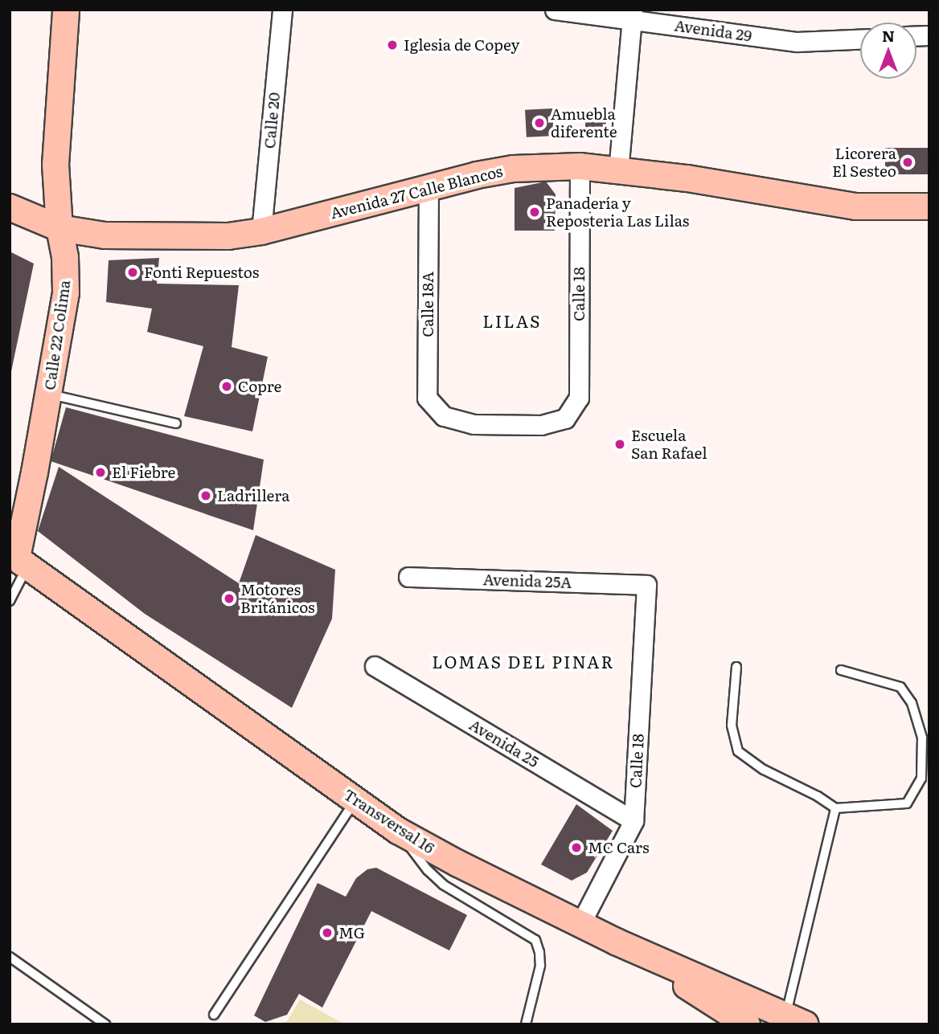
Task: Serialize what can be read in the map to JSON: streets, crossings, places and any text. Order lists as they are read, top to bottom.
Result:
{
  "streets": {
    "main road": ["Avenida 27 Calle Blancos", "Calle 22 Colima", "Transversal 16"],
    "street": [
      "Avenida 29",
      "Calle 20",
      "Calle 18",
      "Calle 18A",
      "Avenida 25A",
      "Avenida 25"
    ]
  },
  "crossings": [
    ["Calle 20", "Avenida 27 Calle Blancos"],
    ["Avenida 27 Calle Blancos", "Calle 18"],
    ["Avenida 27 Calle Blancos", "Calle 18A"],
    ["Avenida 27 Calle Blancos", "Calle 22 Colima"],
    ["Calle 18", "Calle 18A"],
    ["Calle 18", "Avenida 25A"],
    ["Calle 18", "Avenida 25"],
    ["Calle 18", "Transversal 16"],
    ["Calle 22 Colima", "Transversal 16"]
  ],
  "districts": ["LILAS", "LOMAS DEL PINAR"],
  "places": [
    "Iglesia de Copey",
    "Amuebla diferente",
    "Licorera El Sesteo",
    "Panadería y Reposteria Las Lilas",
    "Fonti Repuestos",
    "Copre",
    "Escuela San Rafael",
    "El Fiebre",
    "Ladrillera",
    "Motores Británicos",
    "MC Cars",
    "MG"
  ],
  "north": "top"
}
